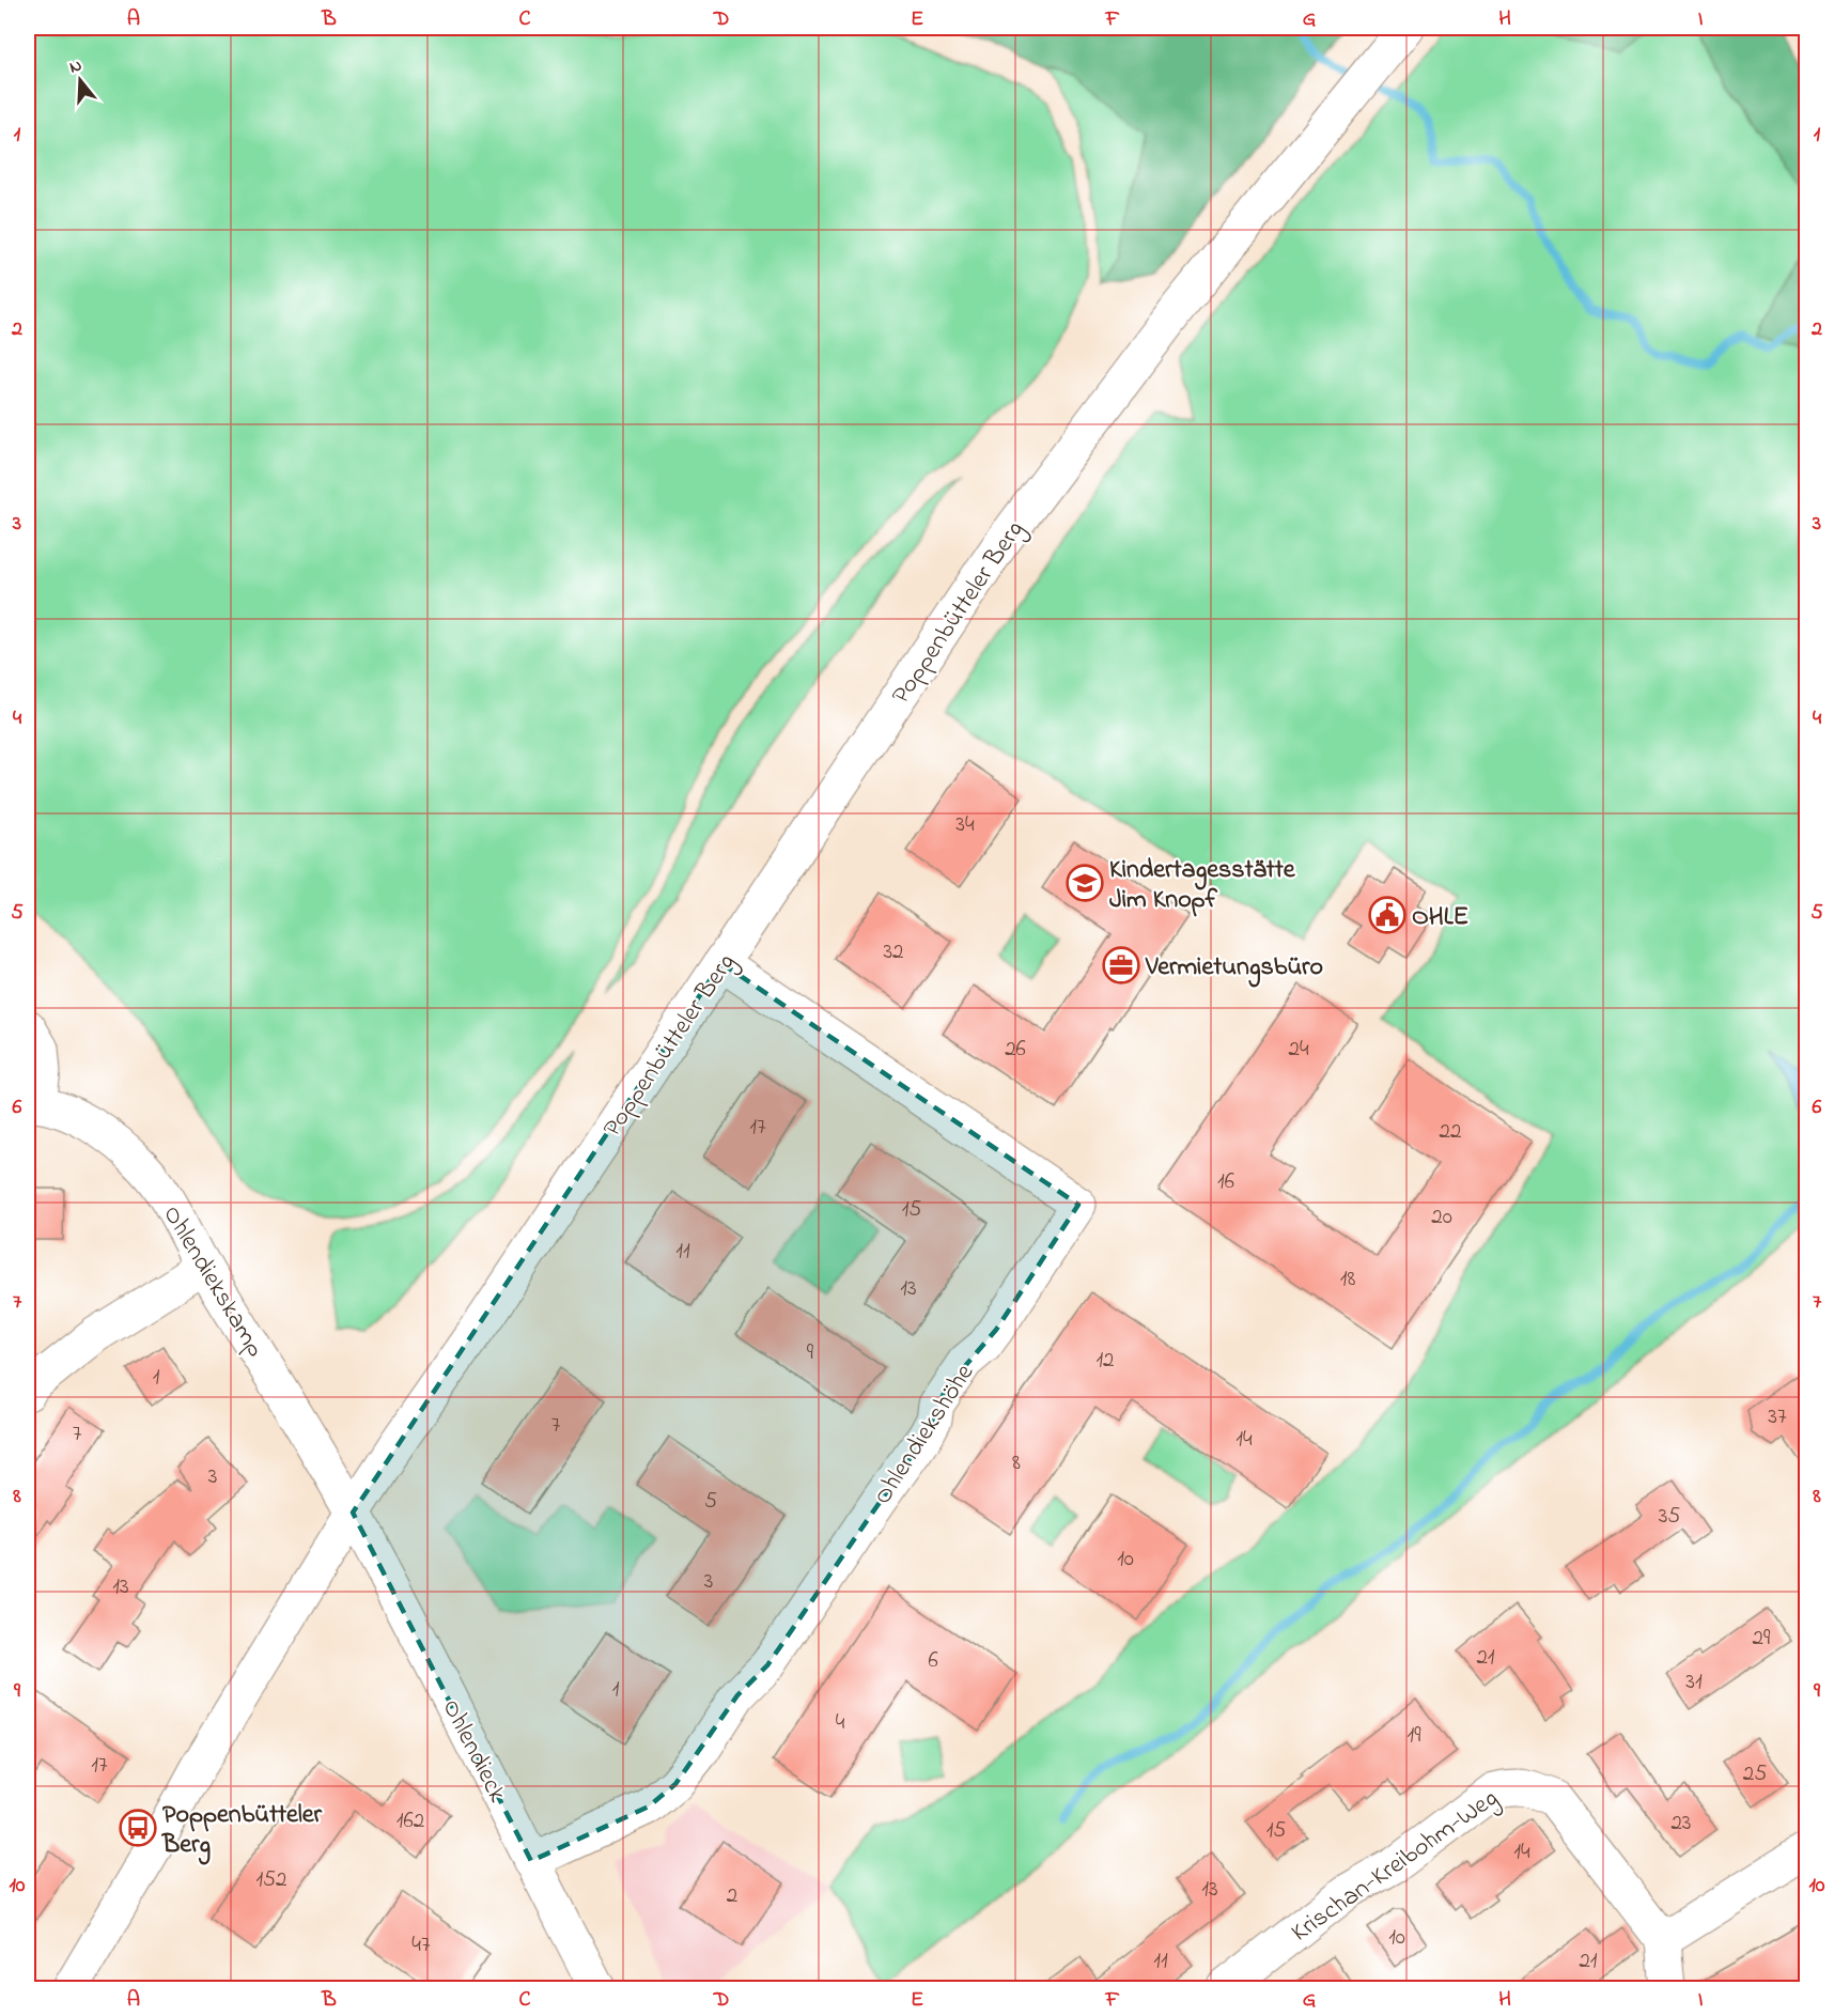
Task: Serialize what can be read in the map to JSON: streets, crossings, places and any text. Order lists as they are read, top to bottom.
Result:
{
  "streets": {
    "street": [
      "Poppenbütteler Berg",
      "Ohlendiekskamp",
      "Ohlendiekshöhe",
      "Ohlendieck",
      "Krischan-Kreibohm-Weg"
    ]
  },
  "crossings": [
    ["Poppenbütteler Berg", "Ohlendiekskamp"],
    ["Poppenbütteler Berg", "Ohlendiekshöhe"],
    ["Poppenbütteler Berg", "Ohlendieck"],
    ["Ohlendiekskamp", "Ohlendieck"],
    ["Ohlendiekshöhe", "Ohlendieck"]
  ],
  "places": {
    "school or university": ["Kindertagesstätte Jim Knopf"],
    "public building": ["OHLE"],
    "office": ["Vermietungsbüro"],
    "bus stop": ["Poppenbütteler Berg"]
  },
  "house_numbers": [
    "34",
    "32",
    "26",
    "24",
    "17",
    "22",
    "16",
    "15",
    "20",
    "11",
    "18",
    "13",
    "9",
    "12",
    "1",
    "37",
    "7",
    "7",
    "14",
    "8",
    "3",
    "5",
    "35",
    "10",
    "3",
    "13",
    "29",
    "21",
    "6",
    "31",
    "1",
    "4",
    "19",
    "17",
    "25",
    "162",
    "23",
    "15",
    "14",
    "152",
    "13",
    "2",
    "10",
    "47",
    "11",
    "21"
  ],
  "north": "top",
  "grid": {
    "columns": [
      "A",
      "B",
      "C",
      "D",
      "E",
      "F",
      "G",
      "H",
      "I"
    ],
    "rows": [
      "1",
      "2",
      "3",
      "4",
      "5",
      "6",
      "7",
      "8",
      "9",
      "10"
    ]
  }
}
